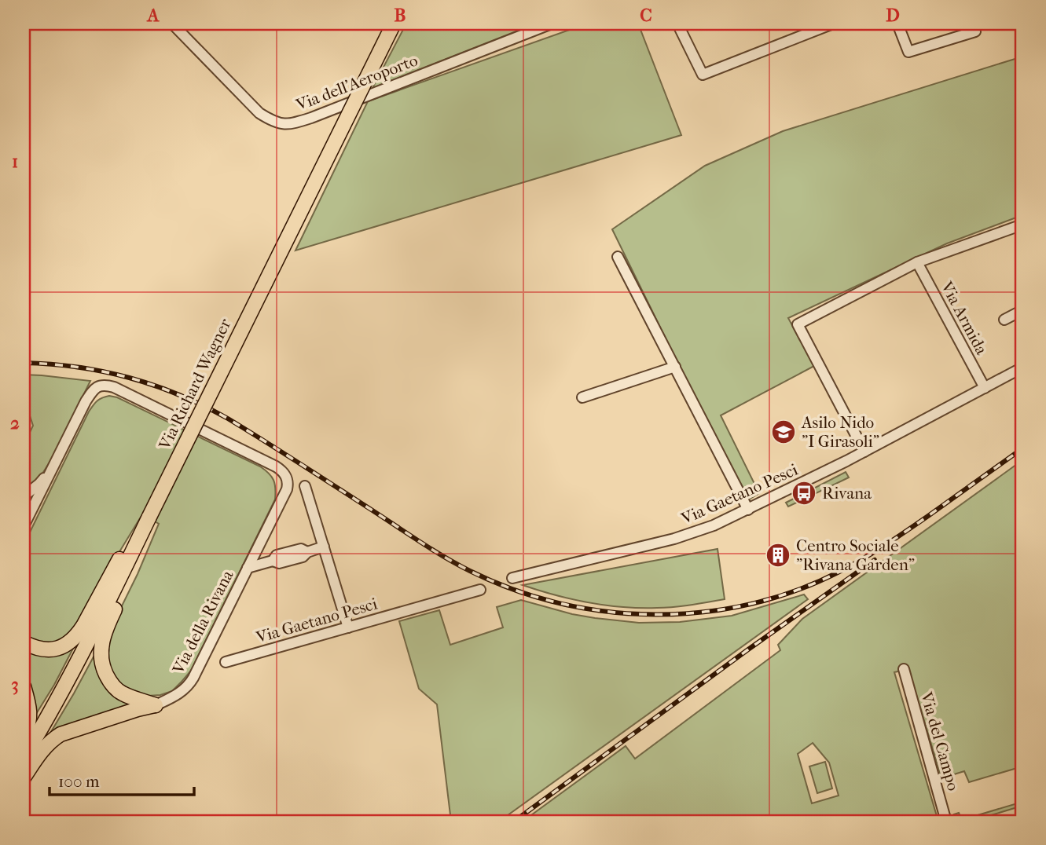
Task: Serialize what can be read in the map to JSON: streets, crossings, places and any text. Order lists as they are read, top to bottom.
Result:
{
  "streets": {
    "main road": ["Via Richard Wagner"],
    "street": [
      "Via dell'Aeroporto",
      "Via Armida",
      "Via Gaetano Pesci",
      "Via della Rivana",
      "Via del Campo"
    ]
  },
  "crossings": [
    ["Via Armida", "Via Gaetano Pesci"]
  ],
  "places": {
    "school or university": ["Asilo Nido \"I Girasoli\""],
    "bus stop": ["Rivana"],
    "building": ["Centro Sociale \"Rivana Garden\""]
  },
  "scale_bar": "100 m",
  "grid": {
    "columns": [
      "A",
      "B",
      "C",
      "D"
    ],
    "rows": ["1", "2", "3"]
  }
}
